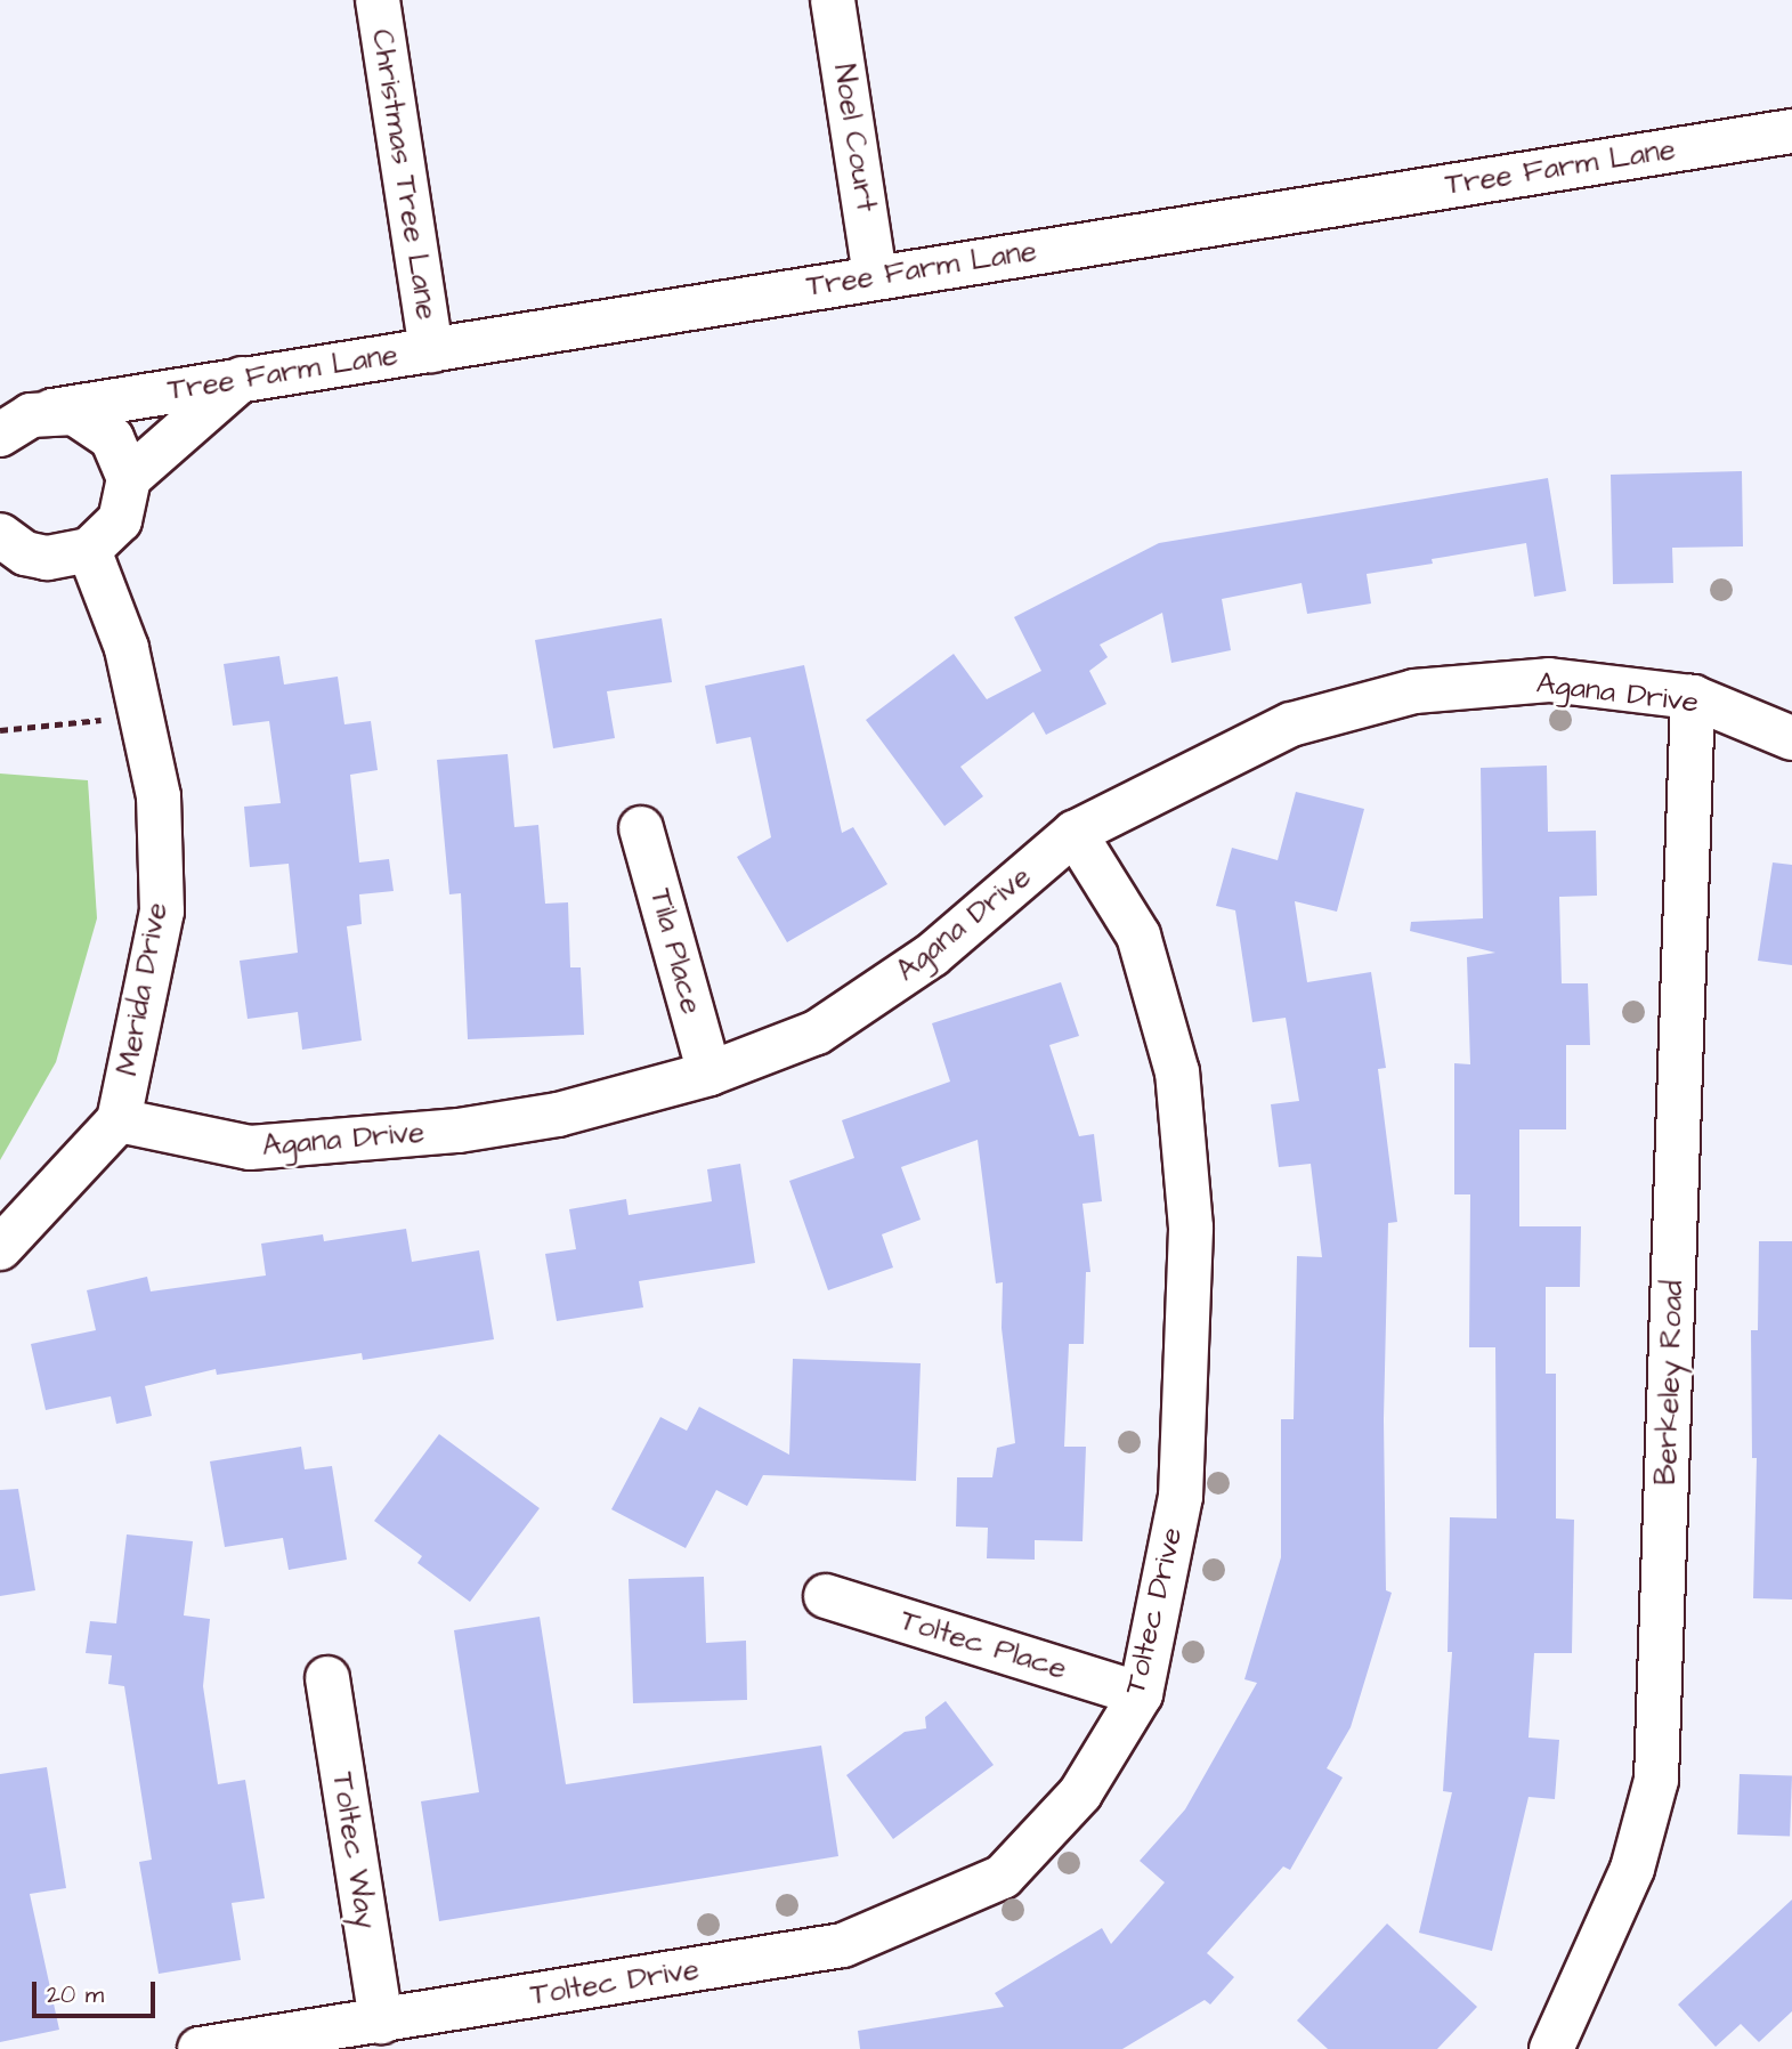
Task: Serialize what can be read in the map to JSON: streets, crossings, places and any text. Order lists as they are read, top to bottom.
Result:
{
  "streets": {
    "street": [
      "Noel Court",
      "Tree Farm Lane",
      "Christmas Tree Lane",
      "Agana Drive",
      "Tila Place",
      "Merida Drive",
      "Berkeley Road",
      "Toltec Drive",
      "Toltec Place",
      "Toltec Way"
    ]
  },
  "crossings": [
    ["Noel Court", "Tree Farm Lane"],
    ["Tree Farm Lane", "Christmas Tree Lane"],
    ["Agana Drive", "Tila Place"],
    ["Agana Drive", "Merida Drive"],
    ["Agana Drive", "Berkeley Road"],
    ["Agana Drive", "Toltec Drive"],
    ["Toltec Drive", "Toltec Place"],
    ["Toltec Drive", "Toltec Way"]
  ],
  "scale_bar": "20 m"
}
